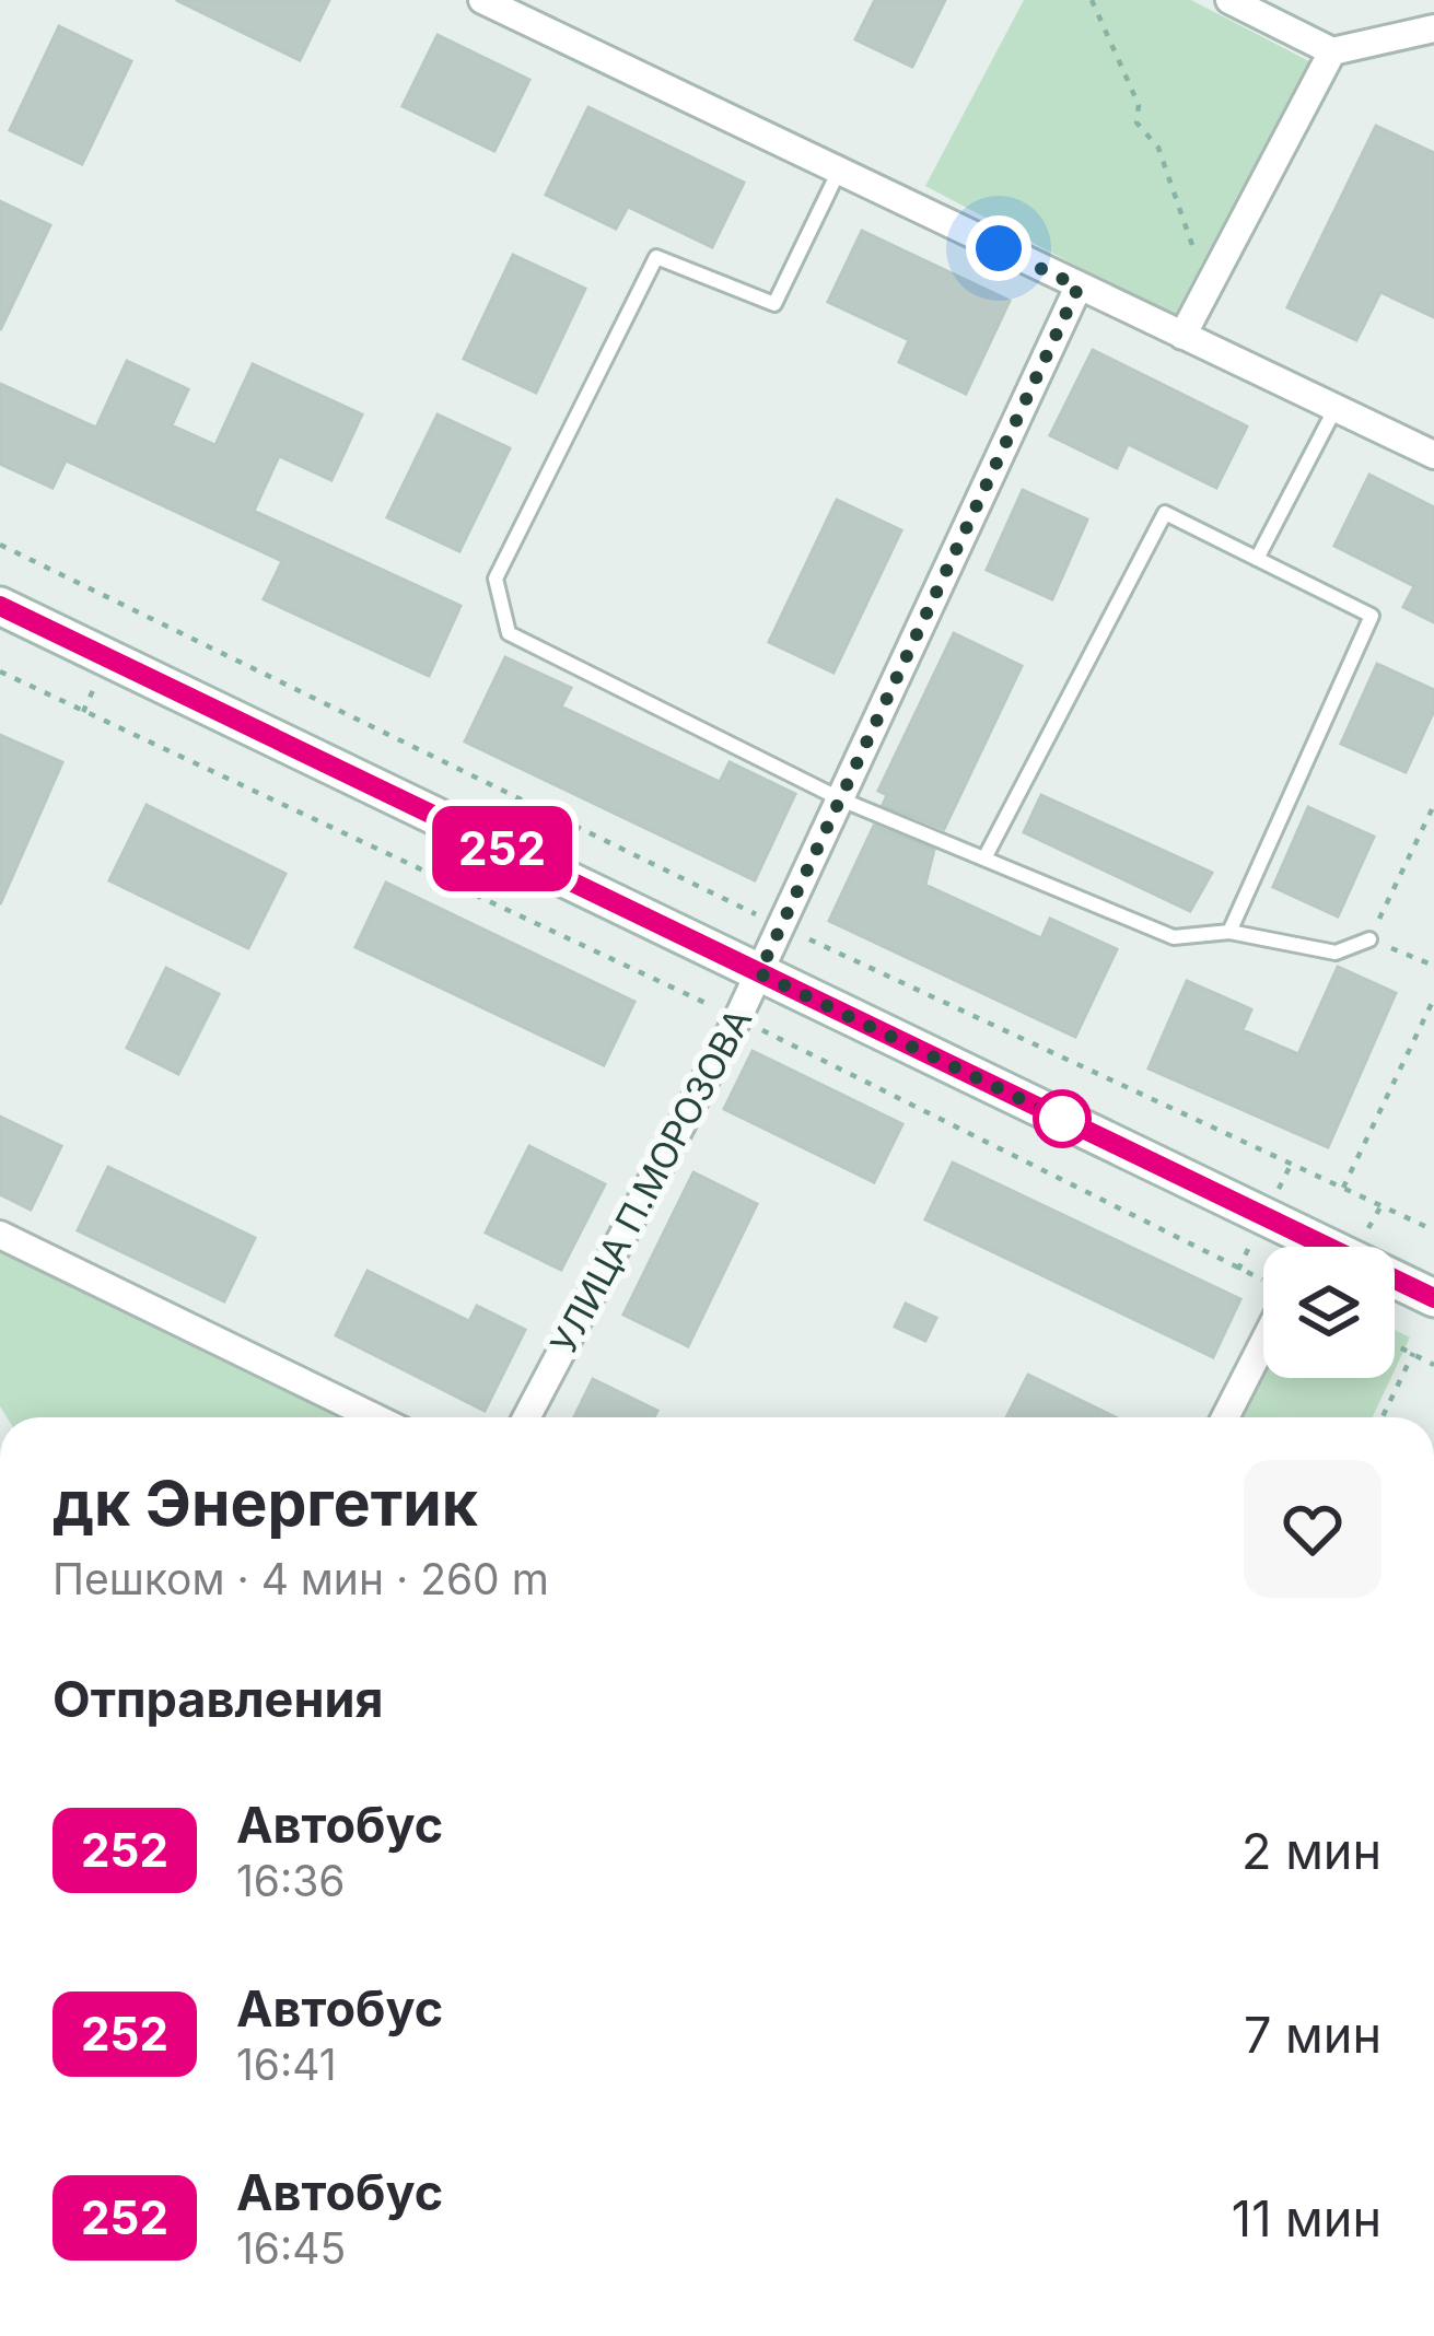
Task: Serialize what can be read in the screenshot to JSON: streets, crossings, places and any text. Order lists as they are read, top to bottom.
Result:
{
  "streets": {
    "street": ["УЛИЦА П.МОРОЗОВА"]
  },
  "lines": ["bus line 252"],
  "page": {
    "on_map": "252",
    "heading": [
      ["дк Энергетик", "Пешком · 4 мин · 260 m"],
      "Отправления"
    ],
    "list": [
      {
        "mark": "252",
        "name": "Автобус",
        "note": "16:36",
        "value": "2 мин"
      },
      {
        "mark": "252",
        "name": "Автобус",
        "note": "16:41",
        "value": "7 мин"
      },
      {
        "mark": "252",
        "name": "Автобус",
        "note": "16:45",
        "value": "11 мин"
      }
    ]
  }
}
